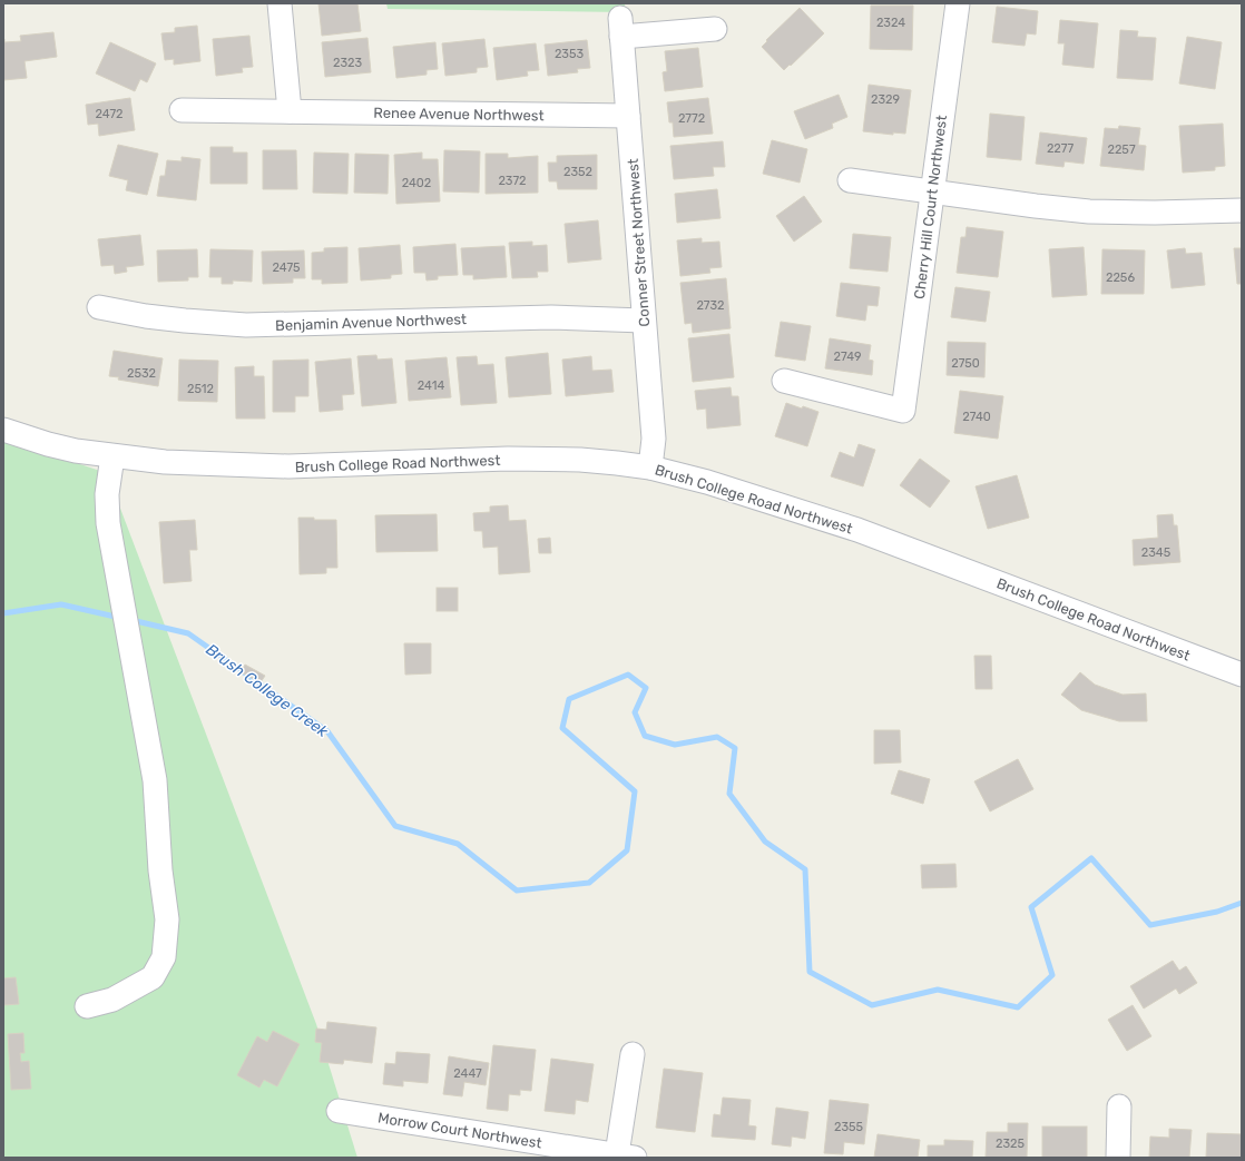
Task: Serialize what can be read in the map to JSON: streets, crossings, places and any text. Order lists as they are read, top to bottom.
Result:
{
  "streets": {
    "street": [
      "Renee Avenue Northwest",
      "Cherry Hill Court Northwest",
      "Conner Street Northwest",
      "Benjamin Avenue Northwest",
      "Brush College Road Northwest",
      "Morrow Court Northwest"
    ]
  },
  "crossings": [
    ["Renee Avenue Northwest", "Conner Street Northwest"],
    ["Conner Street Northwest", "Benjamin Avenue Northwest"],
    ["Conner Street Northwest", "Brush College Road Northwest"]
  ],
  "water": ["Brush College Creek"],
  "house_numbers": [
    "2324",
    "2353",
    "2323",
    "2329",
    "2472",
    "2772",
    "2277",
    "2257",
    "2352",
    "2372",
    "2402",
    "2475",
    "2256",
    "2732",
    "2749",
    "2750",
    "2532",
    "2414",
    "2512",
    "2740",
    "2345",
    "2447",
    "2355",
    "2325"
  ]
}
